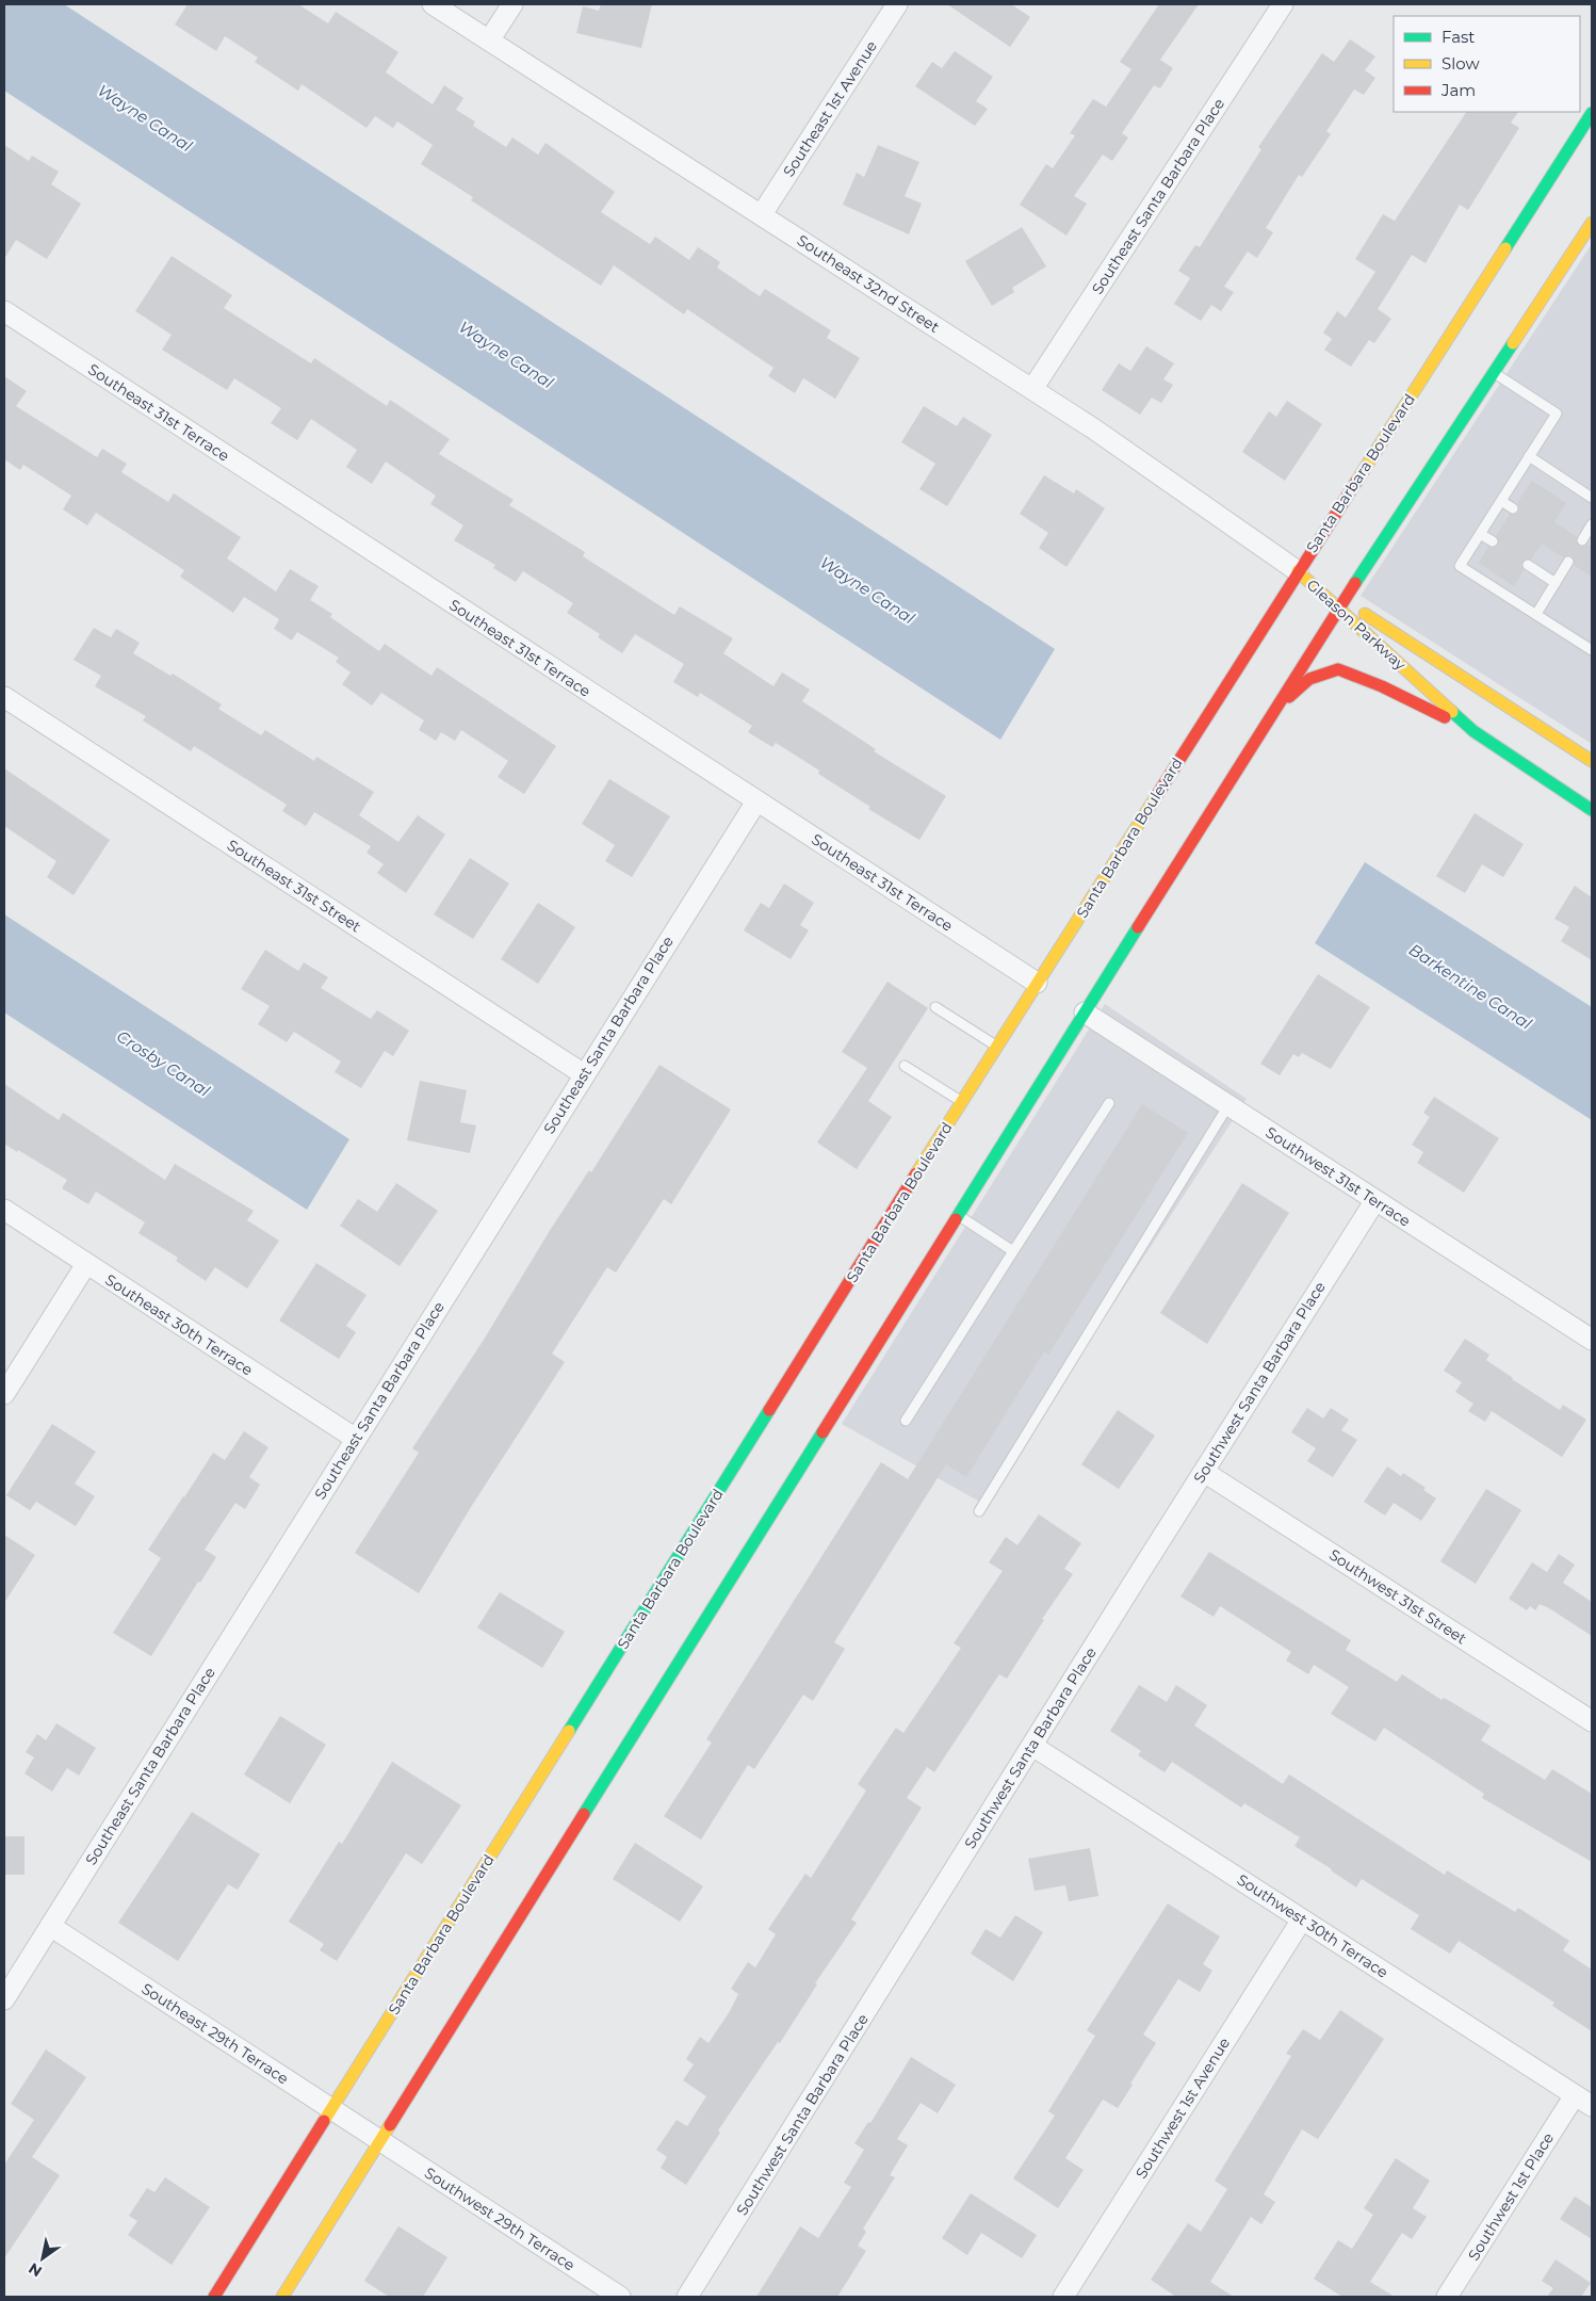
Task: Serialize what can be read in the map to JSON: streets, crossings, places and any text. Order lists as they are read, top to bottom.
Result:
{
  "streets": {
    "main road": ["Santa Barbara Boulevard", "Gleason Parkway"],
    "street": [
      "Southeast 1st Avenue",
      "Southeast Santa Barbara Place",
      "Southeast 32nd Street",
      "Southeast 31st Terrace",
      "Southeast 31st Street",
      "Southwest 31st Terrace",
      "Southeast 30th Terrace",
      "Southwest Santa Barbara Place",
      "Southwest 31st Street",
      "Southwest 30th Terrace",
      "Southeast 29th Terrace",
      "Southwest 1st Avenue",
      "Southwest 1st Place",
      "Southwest 29th Terrace"
    ]
  },
  "crossings": [
    ["Southeast 1st Avenue", "Southeast 32nd Street"],
    ["Southeast Santa Barbara Place", "Southeast 32nd Street"],
    ["Southeast Santa Barbara Place", "Southeast 31st Terrace"],
    ["Southeast Santa Barbara Place", "Southeast 31st Street"],
    ["Southeast Santa Barbara Place", "Southeast 30th Terrace"],
    ["Southeast Santa Barbara Place", "Southeast 29th Terrace"],
    ["Southeast 32nd Street", "Santa Barbara Boulevard"],
    ["Southeast 32nd Street", "Gleason Parkway"],
    ["Southeast 31st Terrace", "Santa Barbara Boulevard"],
    ["Santa Barbara Boulevard", "Gleason Parkway"],
    ["Santa Barbara Boulevard", "Southeast 29th Terrace"],
    ["Southwest 31st Terrace", "Southwest Santa Barbara Place"],
    ["Southwest Santa Barbara Place", "Southwest 31st Street"],
    ["Southwest Santa Barbara Place", "Southwest 30th Terrace"],
    ["Southwest 30th Terrace", "Southwest 1st Avenue"],
    ["Southwest 30th Terrace", "Southwest 1st Place"],
    ["Southeast 29th Terrace", "Southwest 29th Terrace"]
  ],
  "water": ["Wayne Canal", "Barkentine Canal", "Crosby Canal"],
  "legend": ["Fast", "Slow", "Jam"],
  "north": "bottom left"
}
